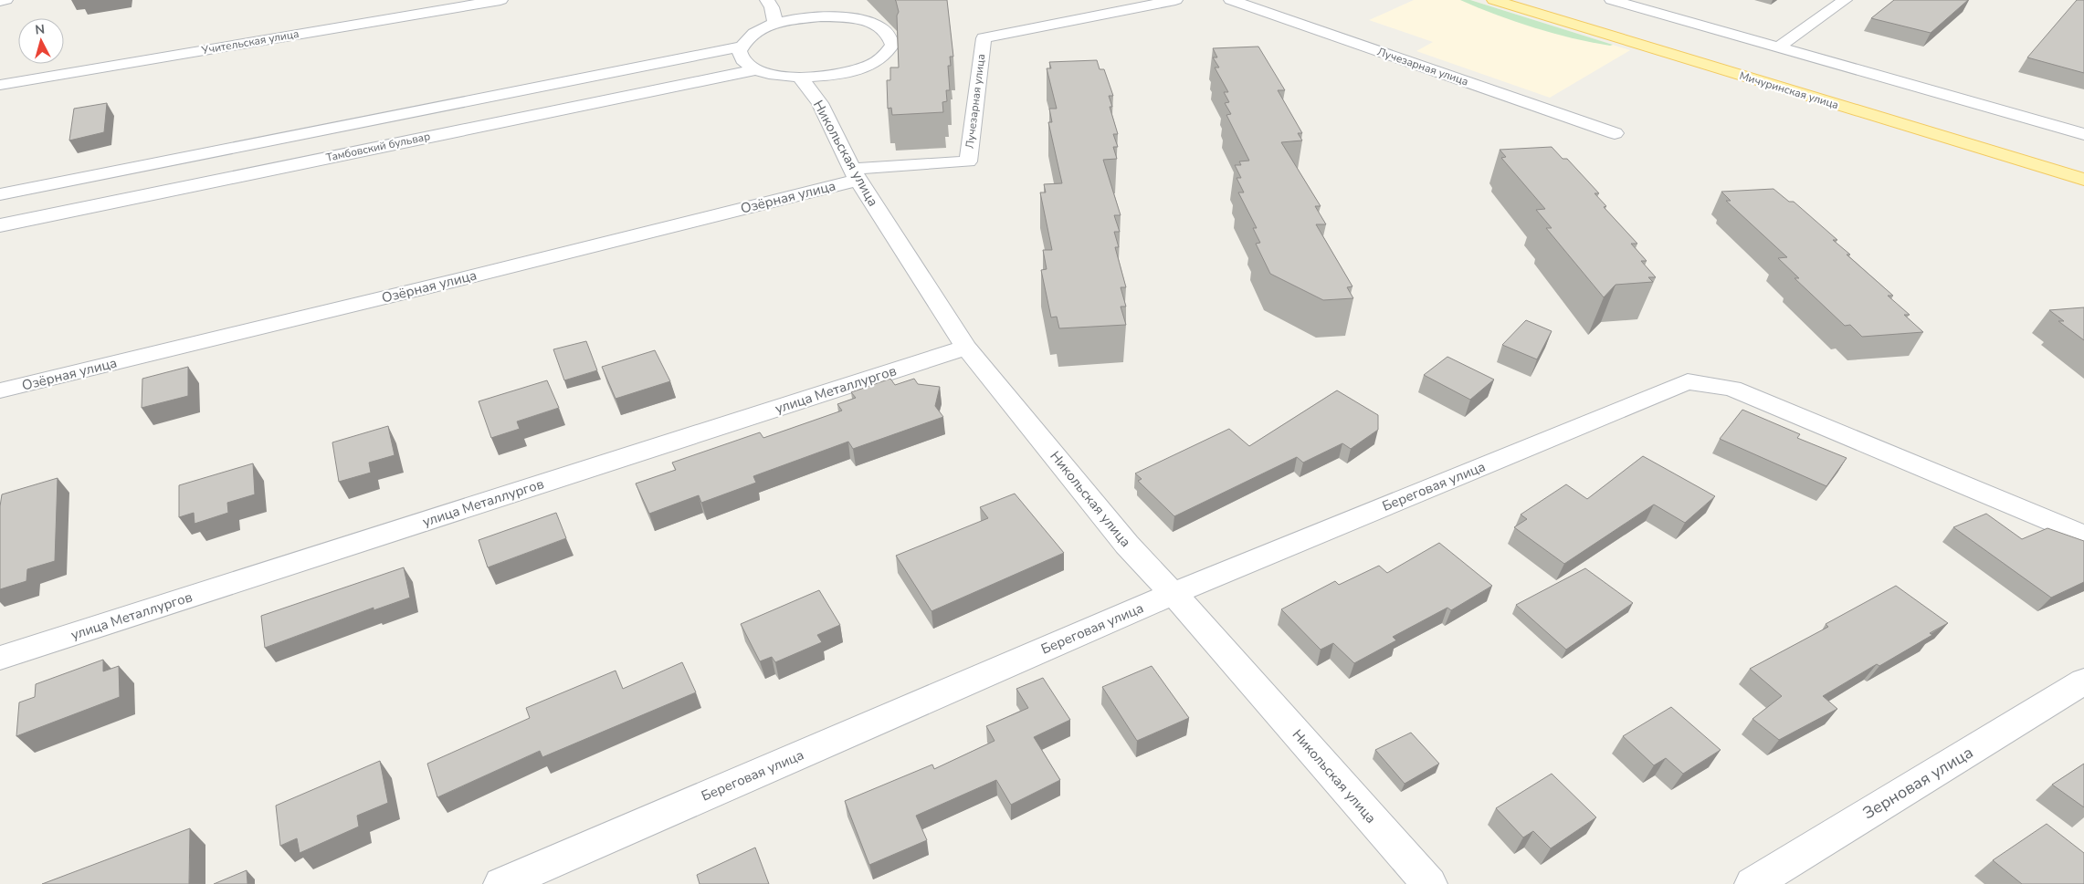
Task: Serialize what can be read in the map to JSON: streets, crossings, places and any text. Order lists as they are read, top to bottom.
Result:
{
  "streets": {
    "main road": ["Мичуринская улица"],
    "street": [
      "Учительская улица",
      "Лучезарная улица",
      "Тамбовский бульвар",
      "Никольская улица",
      "Озёрная улица",
      "улица Металлургов",
      "Береговая улица",
      "Зерновая улица"
    ]
  },
  "crossings": [
    ["Лучезарная улица", "Никольская улица"],
    ["Лучезарная улица", "Озёрная улица"],
    ["Никольская улица", "Озёрная улица"],
    ["Никольская улица", "улица Металлургов"],
    ["Никольская улица", "Береговая улица"]
  ],
  "north": "top"
}
